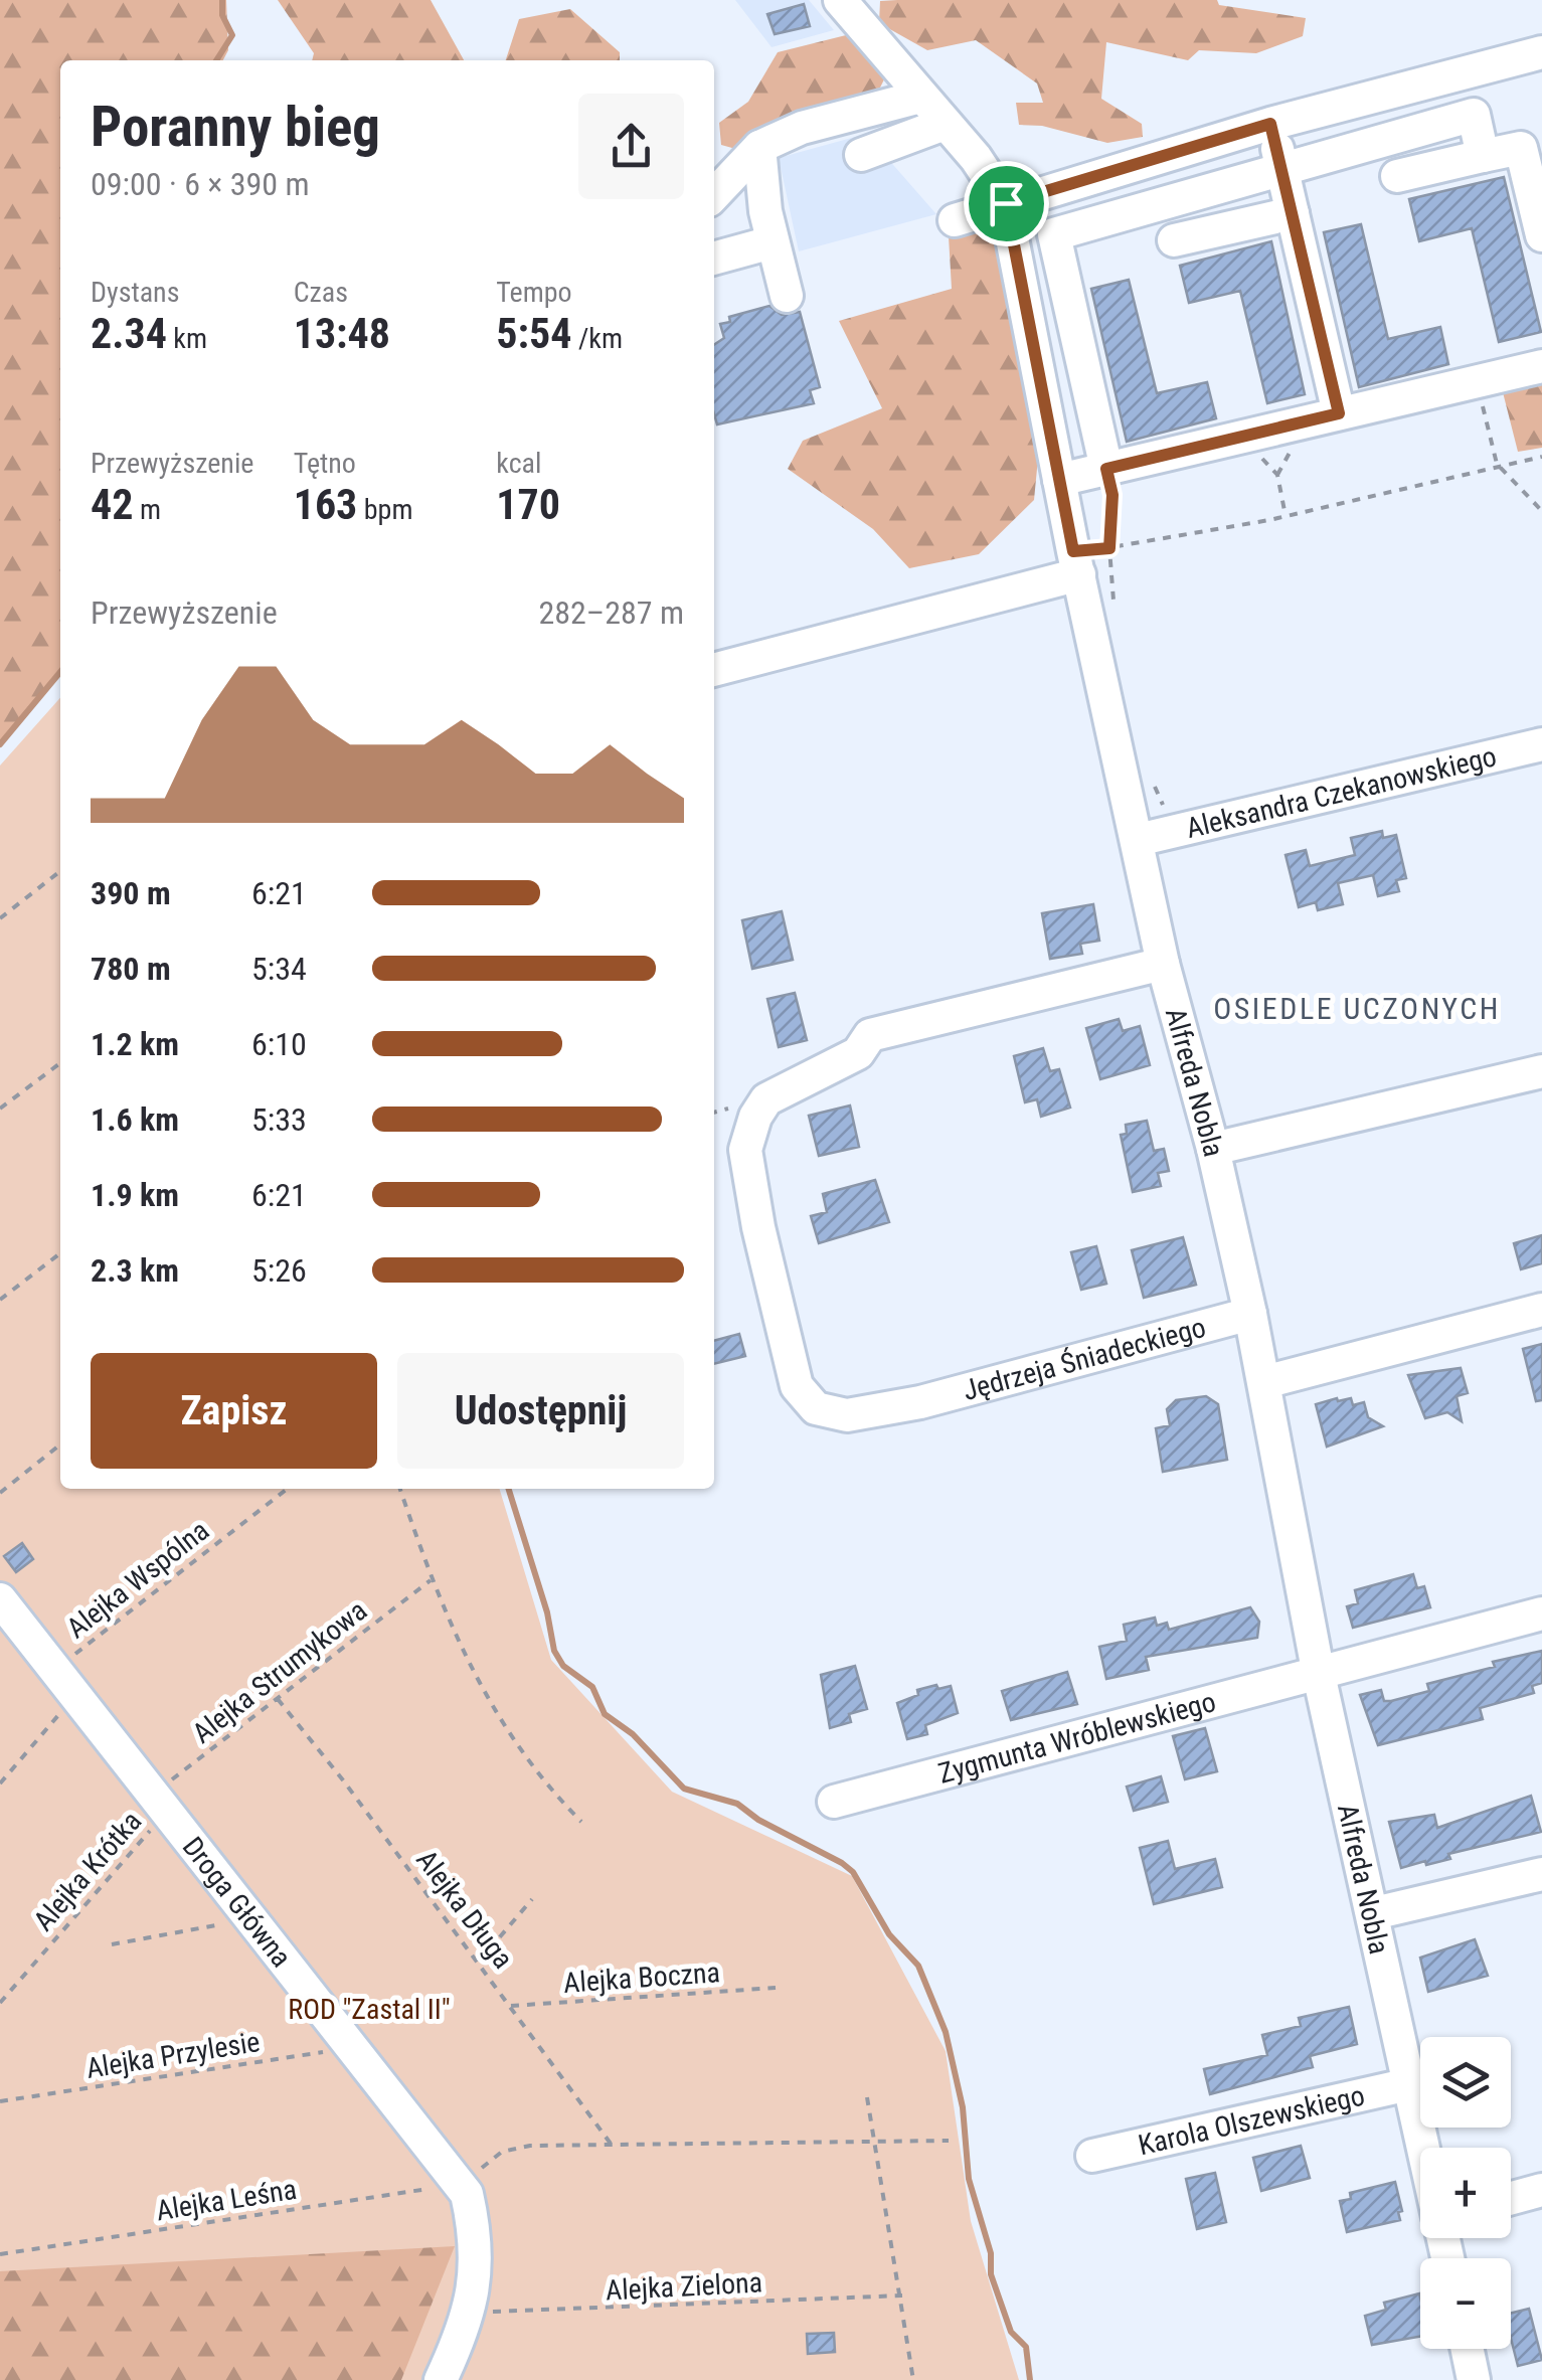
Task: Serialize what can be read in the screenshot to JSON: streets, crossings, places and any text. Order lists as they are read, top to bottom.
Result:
{
  "streets": {
    "street": [
      "Aleksandra Czekanowskiego",
      "Alfreda Nobla",
      "Jędrzeja Śniadeckiego",
      "Zygmunta Wróblewskiego",
      "Droga Główna",
      "Karola Olszewskiego"
    ],
    "path": [
      "Alejka Wspólna",
      "Alejka Strumykowa",
      "Alejka Krótka",
      "Alejka Długa",
      "Alejka Boczna",
      "Alejka Przylesie",
      "Alejka Leśna",
      "Alejka Zielona"
    ]
  },
  "crossings": [
    ["Aleksandra Czekanowskiego", "Alfreda Nobla"],
    ["Alfreda Nobla", "Jędrzeja Śniadeckiego"],
    ["Alfreda Nobla", "Zygmunta Wróblewskiego"],
    ["Alfreda Nobla", "Karola Olszewskiego"],
    ["Alejka Wspólna", "Droga Główna"],
    ["Alejka Strumykowa", "Alejka Krótka"],
    ["Alejka Strumykowa", "Droga Główna"],
    ["Alejka Strumykowa", "Alejka Długa"],
    ["Alejka Krótka", "Droga Główna"],
    ["Droga Główna", "Alejka Przylesie"],
    ["Droga Główna", "Alejka Leśna"],
    ["Droga Główna", "Alejka Zielona"],
    ["Alejka Długa", "Alejka Boczna"]
  ],
  "districts": ["OSIEDLE UCZONYCH"],
  "parks": ["ROD \"Zastal II\""],
  "page": {
    "heading": ["Poranny bieg", "09:00 · 6 × 390 m"],
    "stats": [
      ["Dystans", "2.34 km"],
      ["Czas", "13:48"],
      ["Tempo", "5:54 /km"],
      ["Przewyższenie", "42 m"],
      ["Tętno", "163 bpm"],
      ["kcal", "170"]
    ],
    "chart": ["Przewyższenie", "282–287 m"],
    "list": [
      {
        "name": "390 m",
        "note": "6:21"
      },
      {
        "name": "780 m",
        "note": "5:34"
      },
      {
        "name": "1.2 km",
        "note": "6:10"
      },
      {
        "name": "1.6 km",
        "note": "5:33"
      },
      {
        "name": "1.9 km",
        "note": "6:21"
      },
      {
        "name": "2.3 km",
        "note": "5:26"
      }
    ],
    "buttons": ["Zapisz", "Udostępnij"],
    "map_buttons": ["+", "−"]
  }
}
